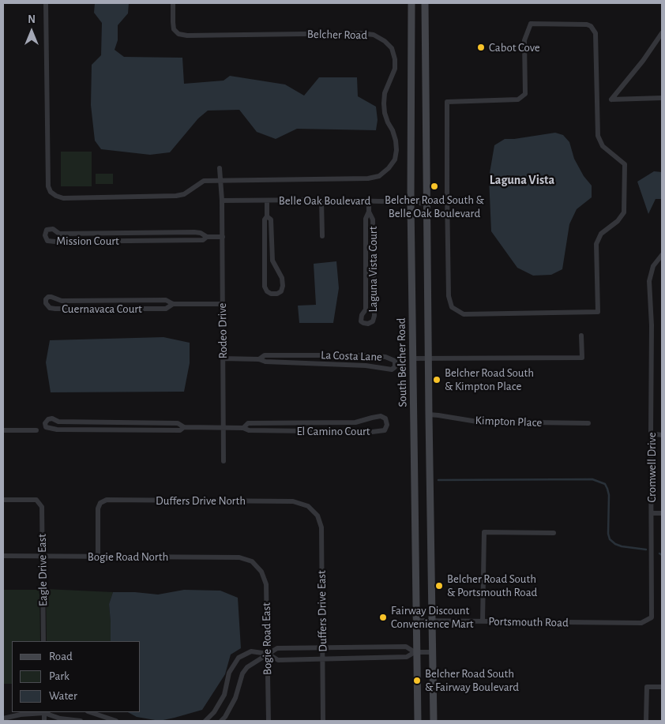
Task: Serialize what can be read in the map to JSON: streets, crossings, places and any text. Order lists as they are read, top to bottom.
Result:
{
  "streets": {
    "main road": ["South Belcher Road"],
    "street": [
      "Belcher Road",
      "Belle Oak Boulevard",
      "Mission Court",
      "Laguna Vista Court",
      "Cuernavaca Court",
      "Rodeo Drive",
      "La Costa Lane",
      "Kimpton Place",
      "El Camino Court",
      "Cromwell Drive",
      "Duffers Drive North",
      "Bogie Road North",
      "Eagle Drive East",
      "Duffers Drive East",
      "Portsmouth Road",
      "Bogie Road East"
    ]
  },
  "crossings": [
    ["Belle Oak Boulevard", "Laguna Vista Court"],
    ["Belle Oak Boulevard", "Rodeo Drive"],
    ["Belle Oak Boulevard", "South Belcher Road"],
    ["Mission Court", "Rodeo Drive"],
    ["Cuernavaca Court", "Rodeo Drive"],
    ["Rodeo Drive", "La Costa Lane"],
    ["Rodeo Drive", "El Camino Court"],
    ["South Belcher Road", "Portsmouth Road"],
    ["Cromwell Drive", "Portsmouth Road"],
    ["Duffers Drive North", "Bogie Road North"],
    ["Duffers Drive North", "Duffers Drive East"],
    ["Bogie Road North", "Eagle Drive East"],
    ["Bogie Road North", "Bogie Road East"]
  ],
  "districts": ["Laguna Vista"],
  "places": [
    "Cabot Cove",
    "Belcher Road South & Belle Oak Boulevard",
    "Belcher Road South & Kimpton Place",
    "Belcher Road South & Portsmouth Road",
    "Fairway Discount Convenience Mart",
    "Belcher Road South & Fairway Boulevard"
  ],
  "legend": ["Road", "Park", "Water"],
  "north": "top"
}
